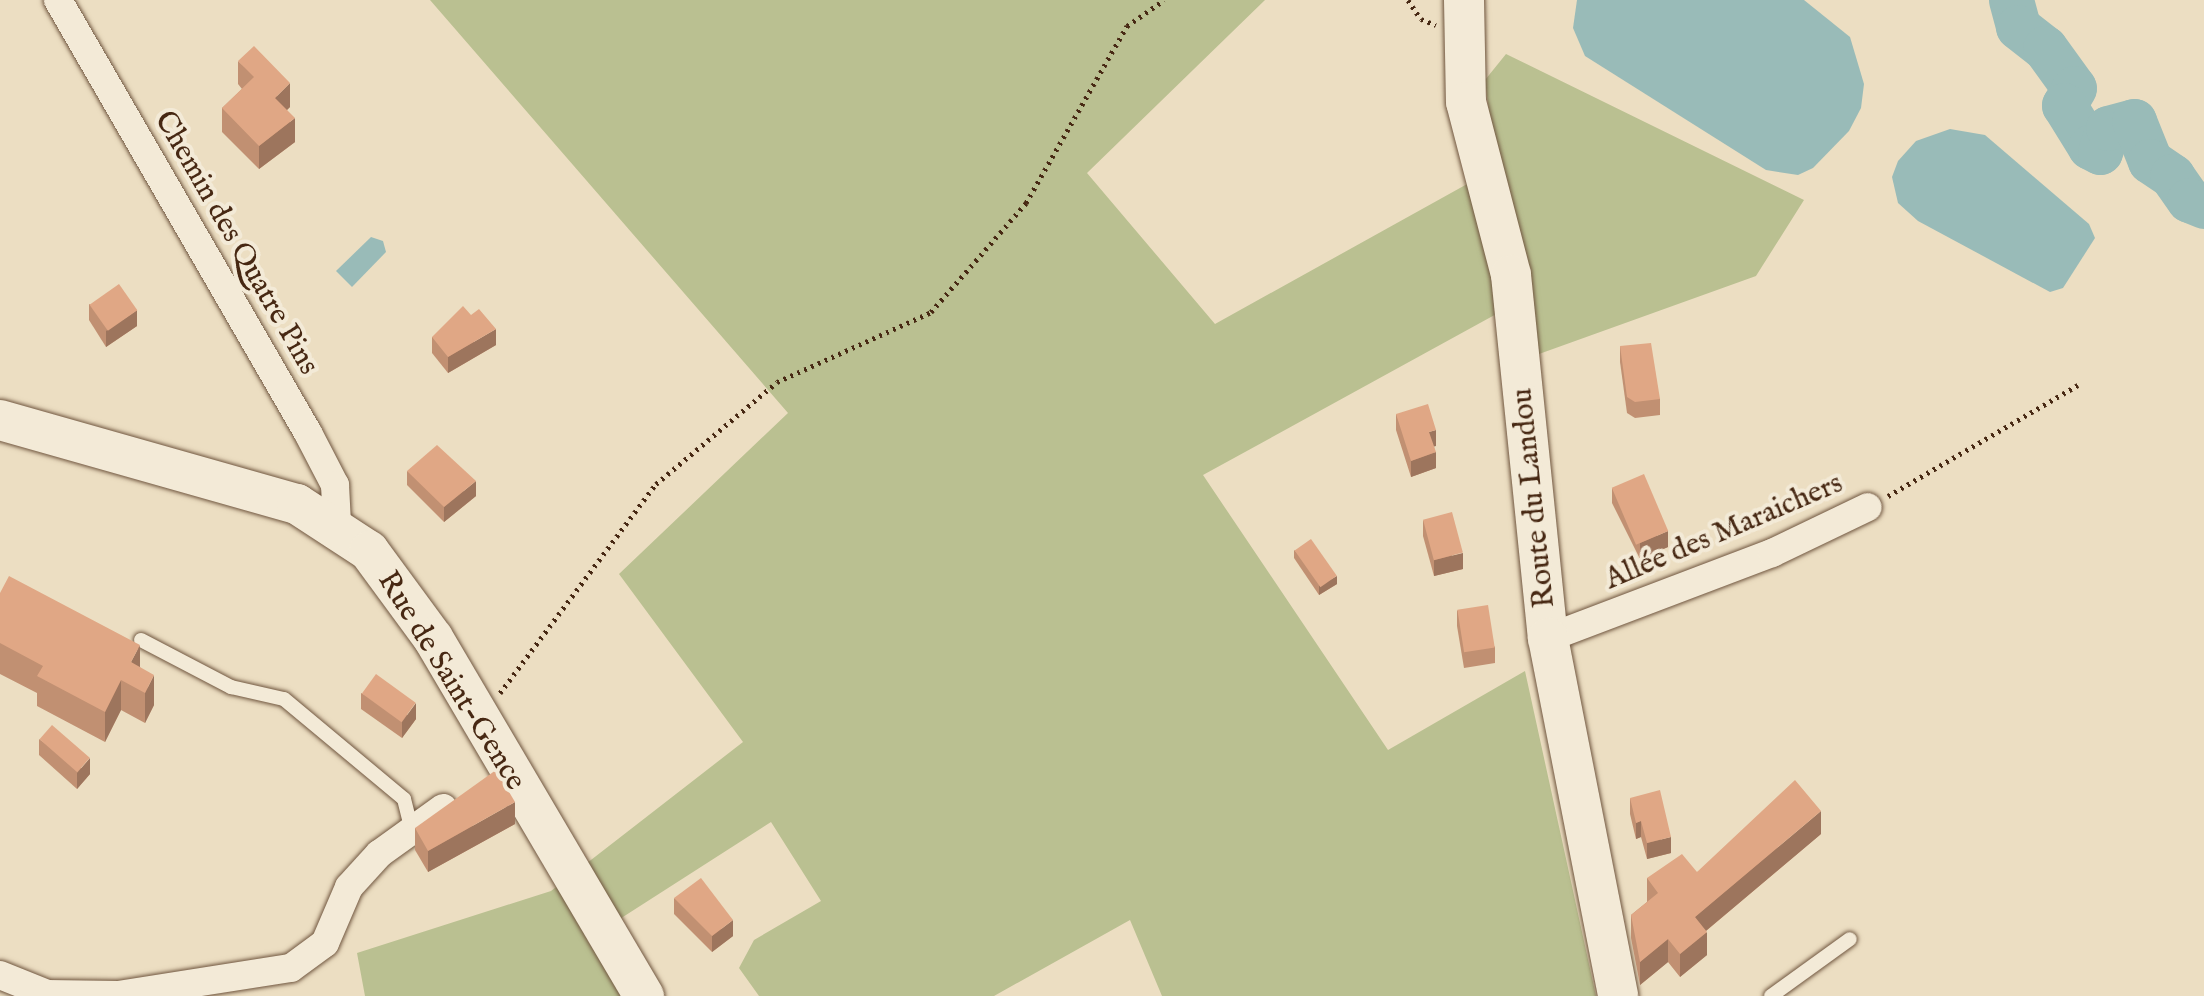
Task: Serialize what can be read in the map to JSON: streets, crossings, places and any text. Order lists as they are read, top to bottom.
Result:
{
  "streets": {
    "street": [
      "Chemin des Quatre Pins",
      "Route du Landou",
      "Allée des Maraichers",
      "Rue de Saint-Gence"
    ]
  },
  "crossings": [
    ["Chemin des Quatre Pins", "Rue de Saint-Gence"],
    ["Route du Landou", "Allée des Maraichers"]
  ]
}
